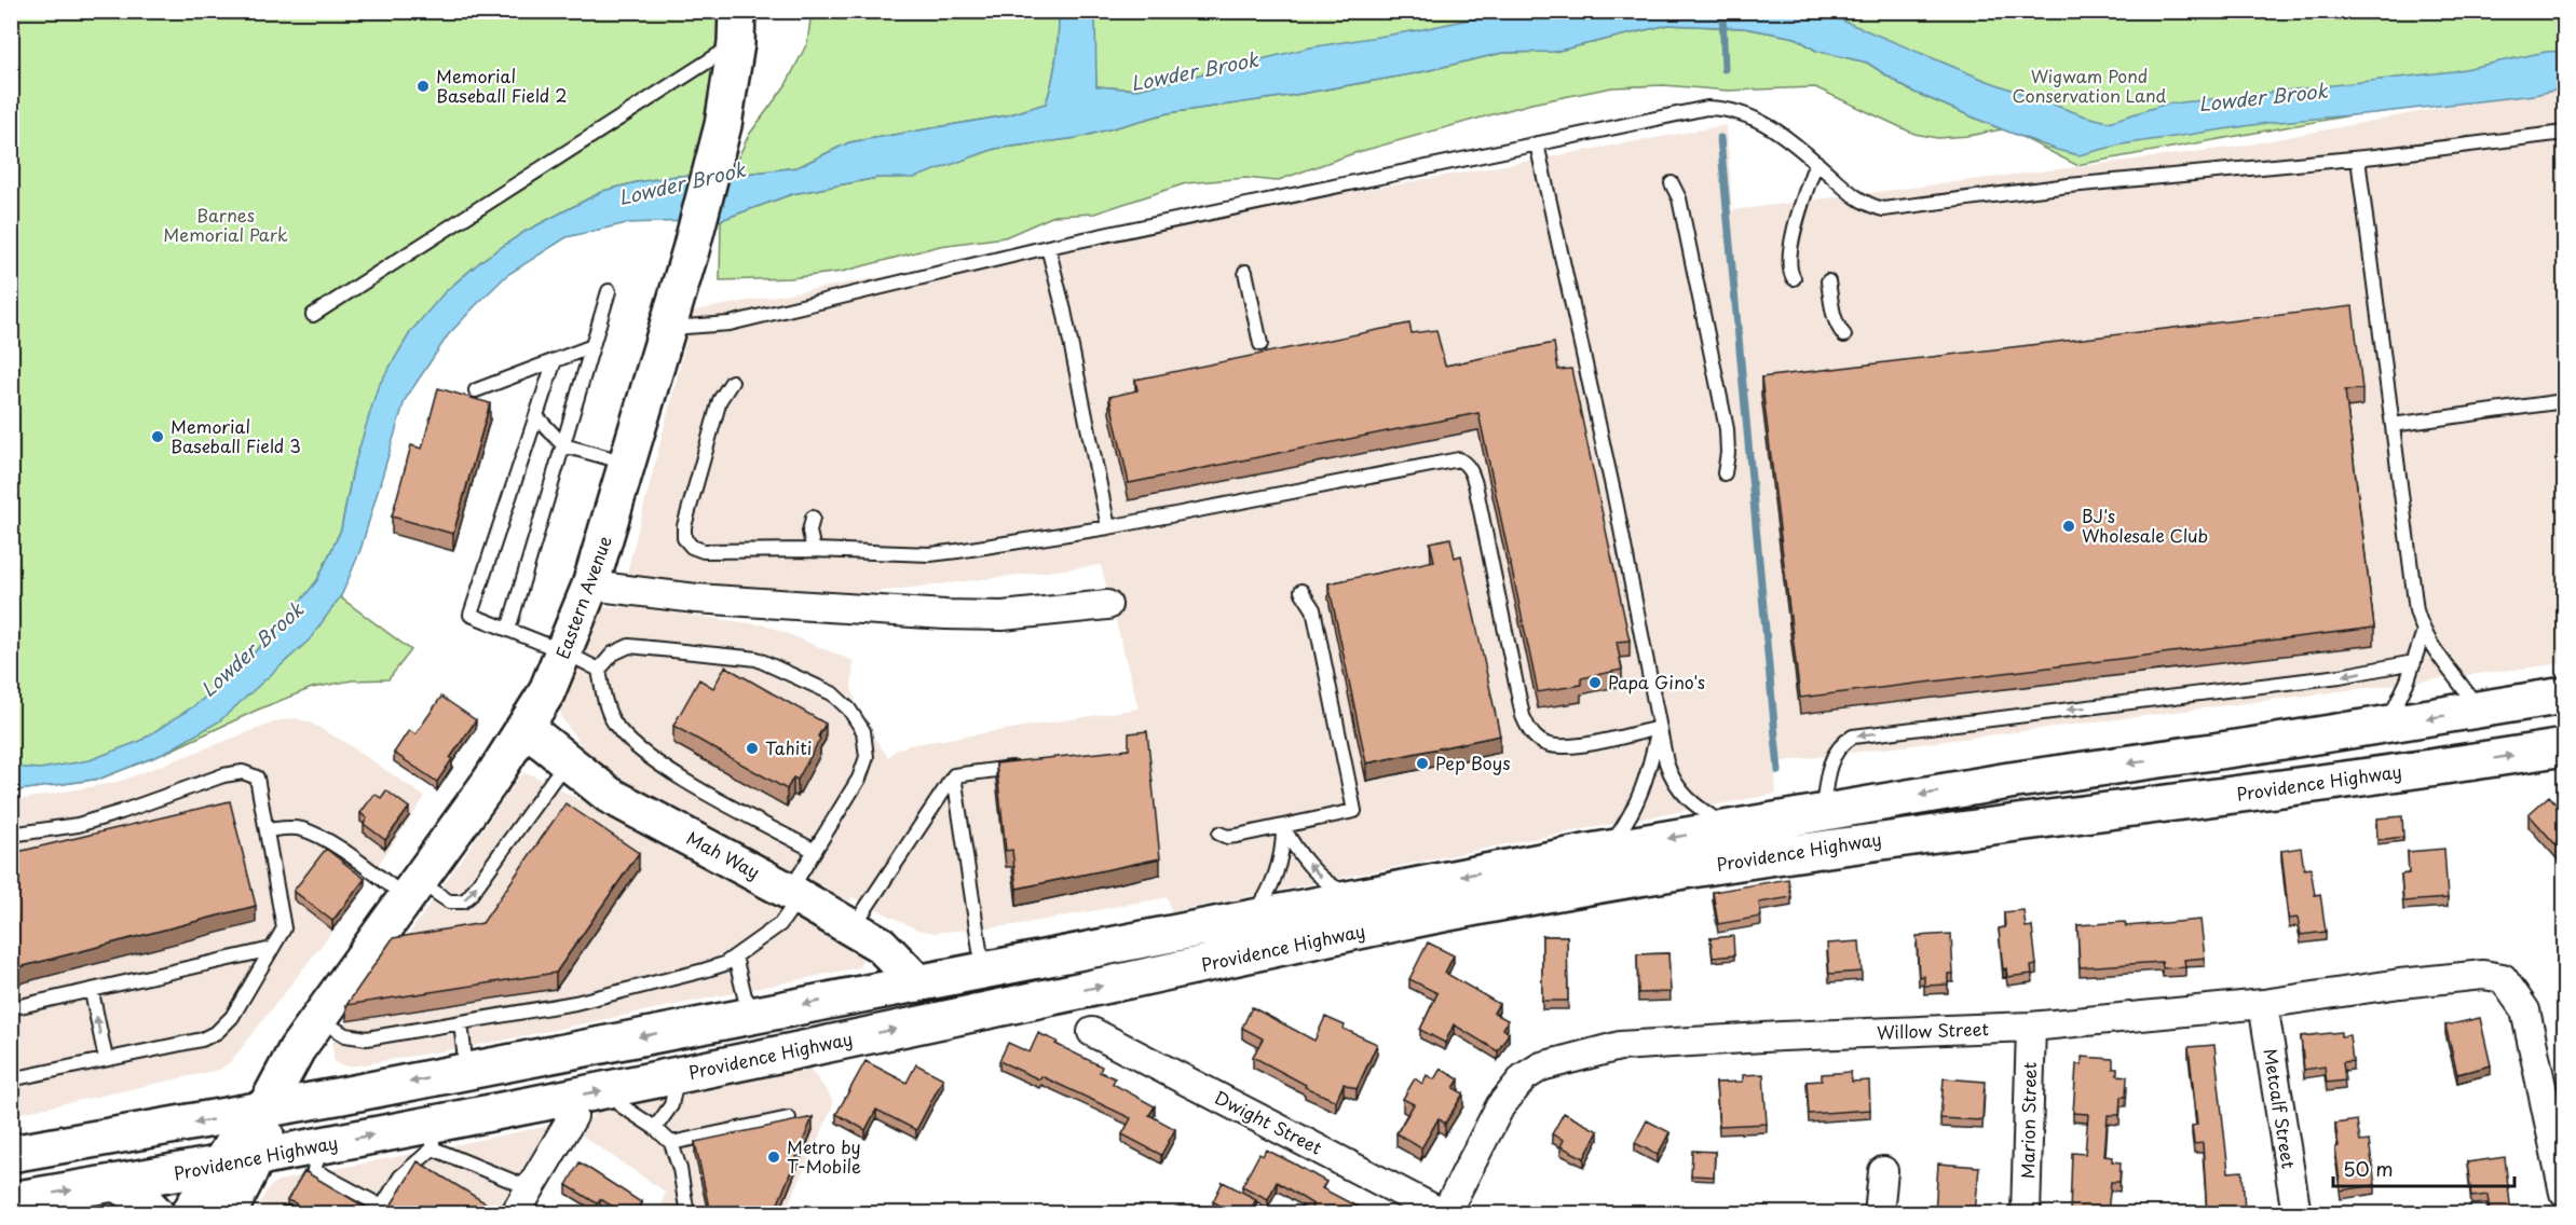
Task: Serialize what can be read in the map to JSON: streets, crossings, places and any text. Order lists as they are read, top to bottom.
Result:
{
  "streets": {
    "main road": ["Eastern Avenue", "Providence Highway", "Mah Way"],
    "street": [
      "Willow Street",
      "Metcalf Street",
      "Marion Street",
      "Dwight Street"
    ]
  },
  "crossings": [
    ["Eastern Avenue", "Providence Highway"],
    ["Eastern Avenue", "Mah Way"],
    ["Providence Highway", "Mah Way"],
    ["Willow Street", "Metcalf Street"],
    ["Willow Street", "Marion Street"],
    ["Willow Street", "Dwight Street"]
  ],
  "water": ["Lowder Brook"],
  "parks": ["Wigwam Pond Conservation Land", "Barnes Memorial Park"],
  "places": [
    "Memorial Baseball Field 2",
    "Memorial Baseball Field 3",
    "BJ's Wholesale Club",
    "Papa Gino's",
    "Tahiti",
    "Pep Boys",
    "Metro by T-Mobile"
  ],
  "scale_bar": "50 m"
}
